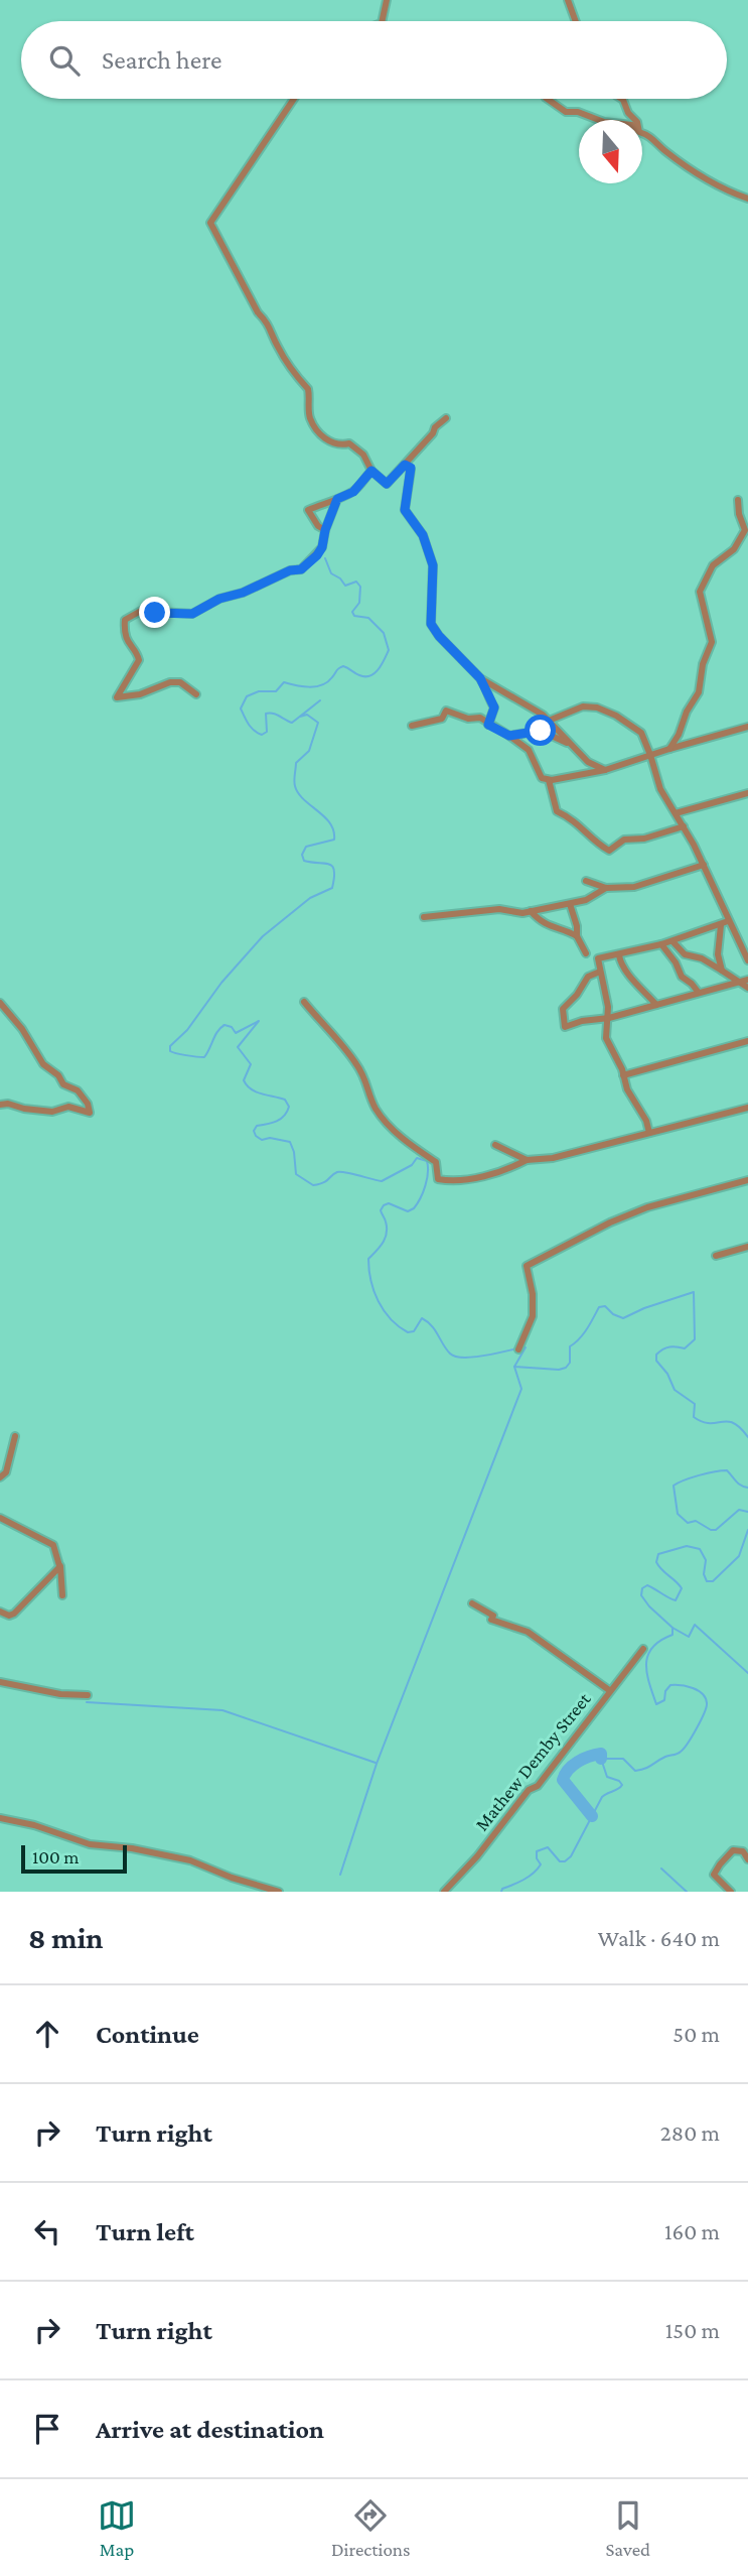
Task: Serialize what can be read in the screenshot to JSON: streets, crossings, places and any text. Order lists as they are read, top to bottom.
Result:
{
  "streets": {
    "street": ["Mathew Demby Street"]
  },
  "scale_bar": "100 m",
  "north": "bottom",
  "page": {
    "search": "Search here",
    "scale": "100 m",
    "heading": ["8 min", "Walk · 640 m"],
    "list": [
      ["Continue", "50 m"],
      ["Turn right", "280 m"],
      ["Turn left", "160 m"],
      ["Turn right", "150 m"],
      "Arrive at destination"
    ],
    "nav": ["Map", "Directions", "Saved"]
  }
}
